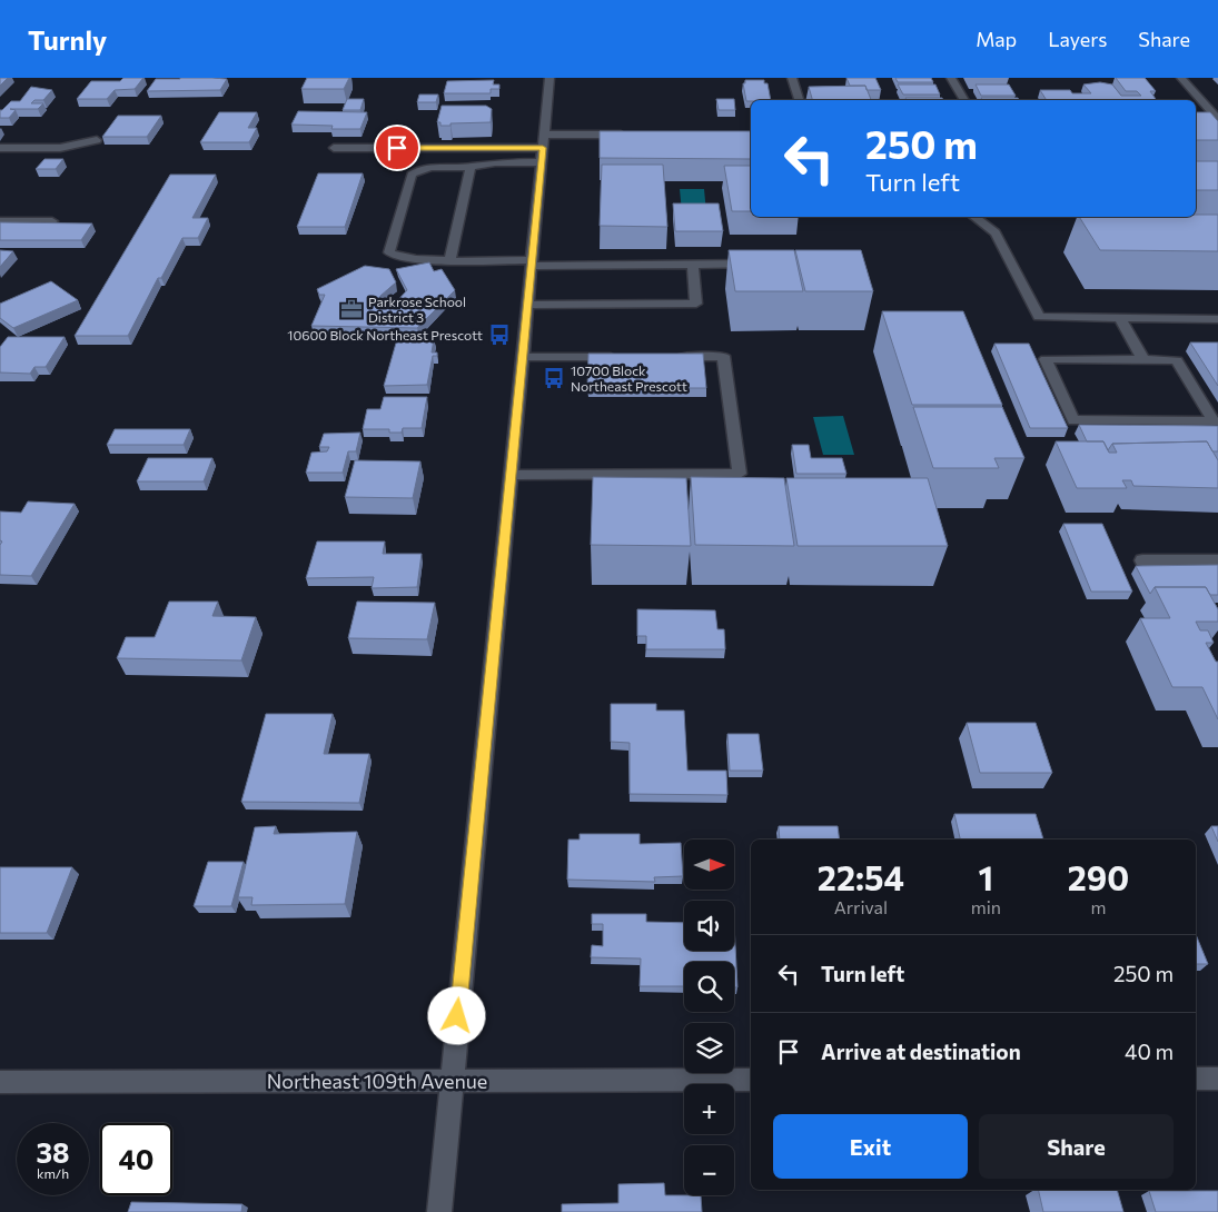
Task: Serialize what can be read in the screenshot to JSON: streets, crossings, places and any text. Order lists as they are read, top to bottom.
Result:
{
  "streets": {
    "street": ["Northeast 109th Avenue"]
  },
  "places": {
    "office": ["Parkrose School District 3"],
    "bus stop": ["10600 Block Northeast Prescott", "10700 Block Northeast Prescott"]
  },
  "north": "right",
  "page": {
    "header": "Turnly",
    "nav": ["Map", "Layers", "Share"],
    "turn": ["250 m", "Turn left"],
    "map_buttons": ["+", "−"],
    "eta": [
      "22:54",
      "Arrival",
      "1",
      "min",
      "290",
      "m"
    ],
    "list": [
      {
        "name": "Turn left",
        "value": "250 m"
      },
      {
        "name": "Arrive at destination",
        "value": "40 m"
      }
    ],
    "buttons": ["Exit", "Share"],
    "speed": "38 km/h",
    "limit": "40"
  }
}
